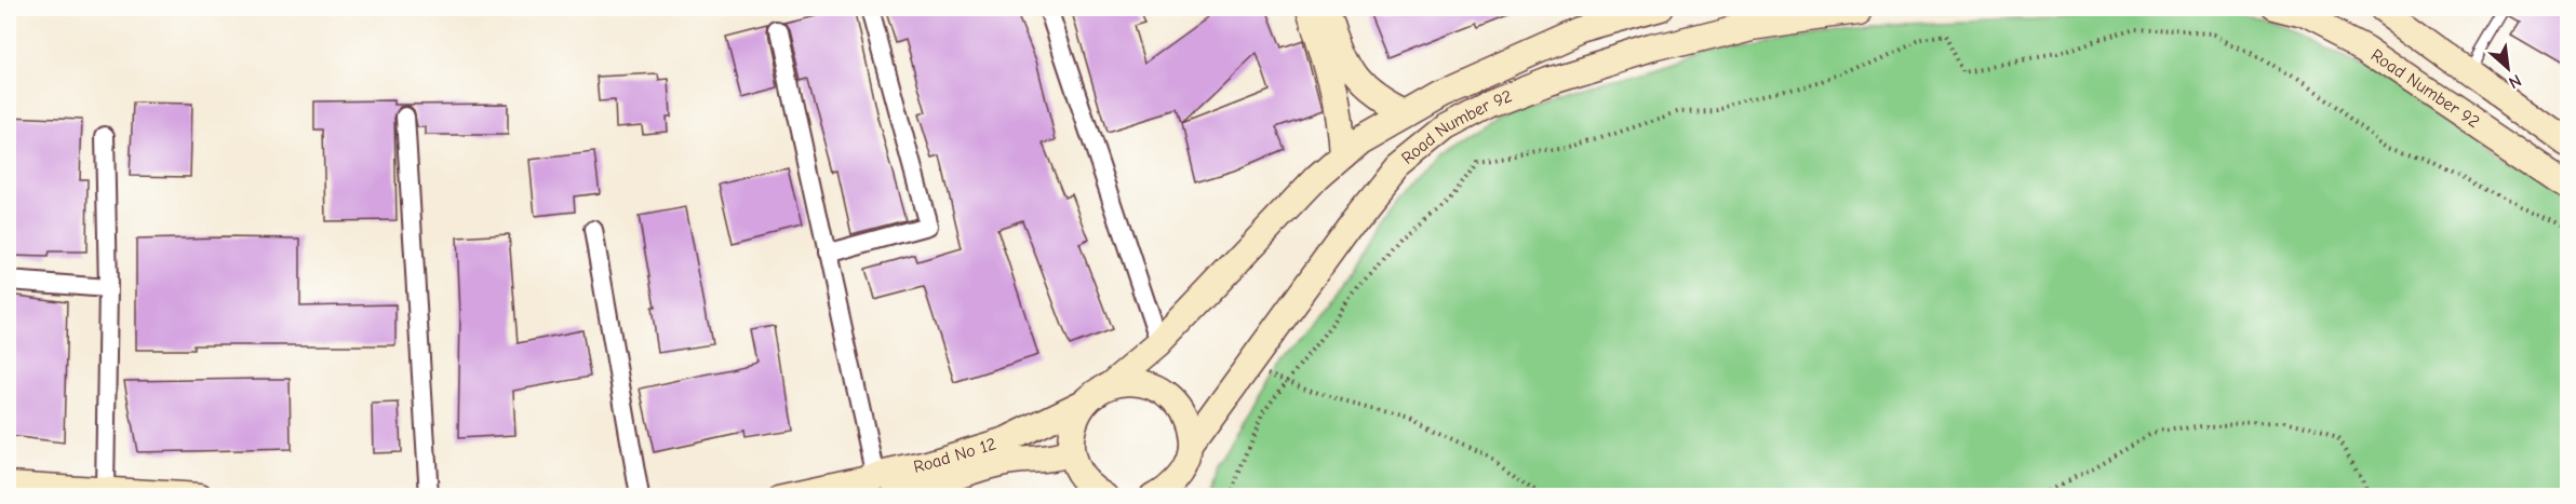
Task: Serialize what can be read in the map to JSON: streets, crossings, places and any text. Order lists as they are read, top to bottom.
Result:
{
  "streets": {
    "main road": ["Road Number 92", "Road No 12"]
  },
  "crossings": [
    ["Road Number 92", "Road No 12"]
  ],
  "north": "bottom right"
}
